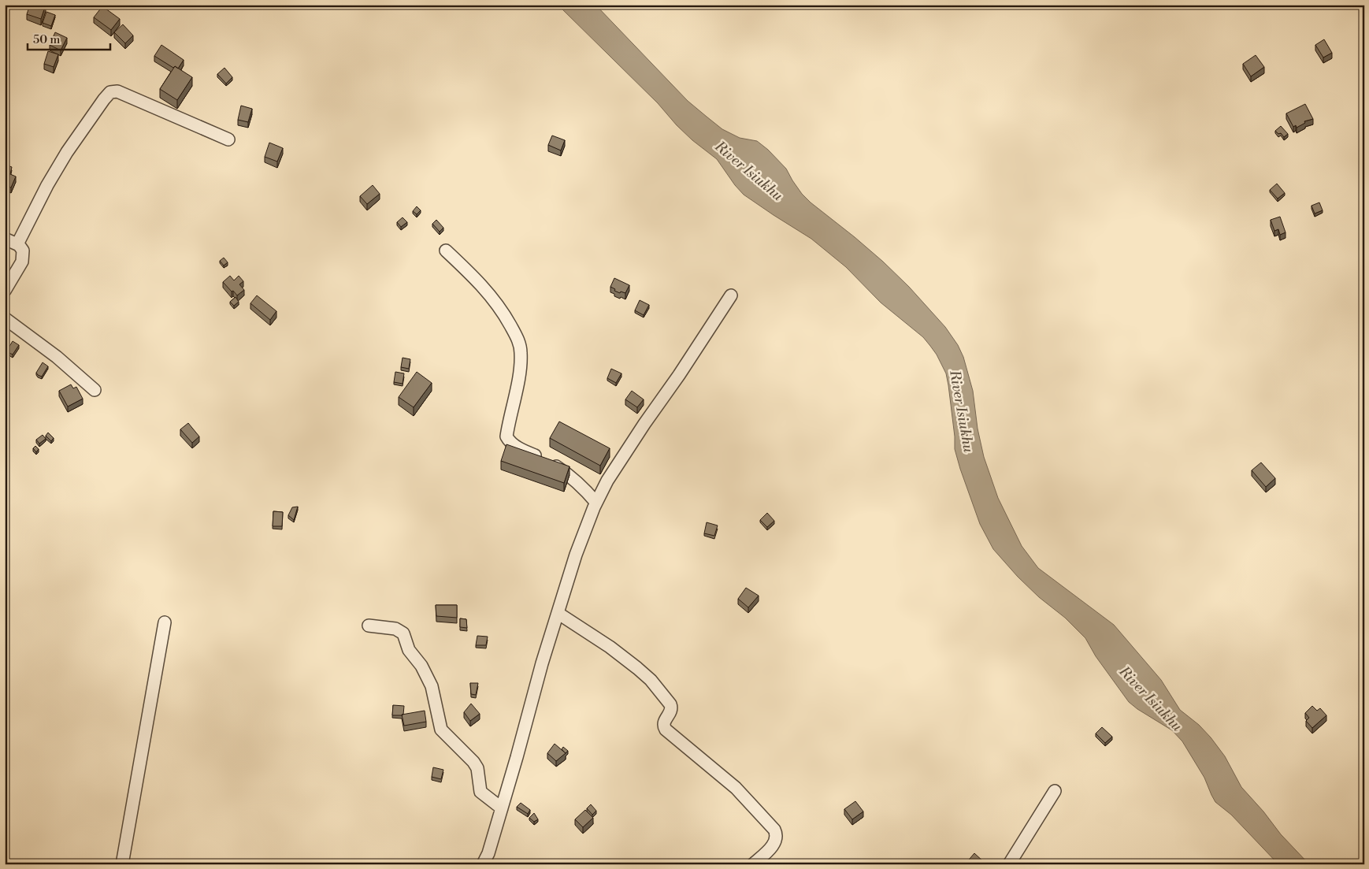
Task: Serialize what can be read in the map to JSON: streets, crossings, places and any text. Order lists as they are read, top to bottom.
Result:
{
  "water": ["River Isiukhu"],
  "scale_bar": "50 m"
}
